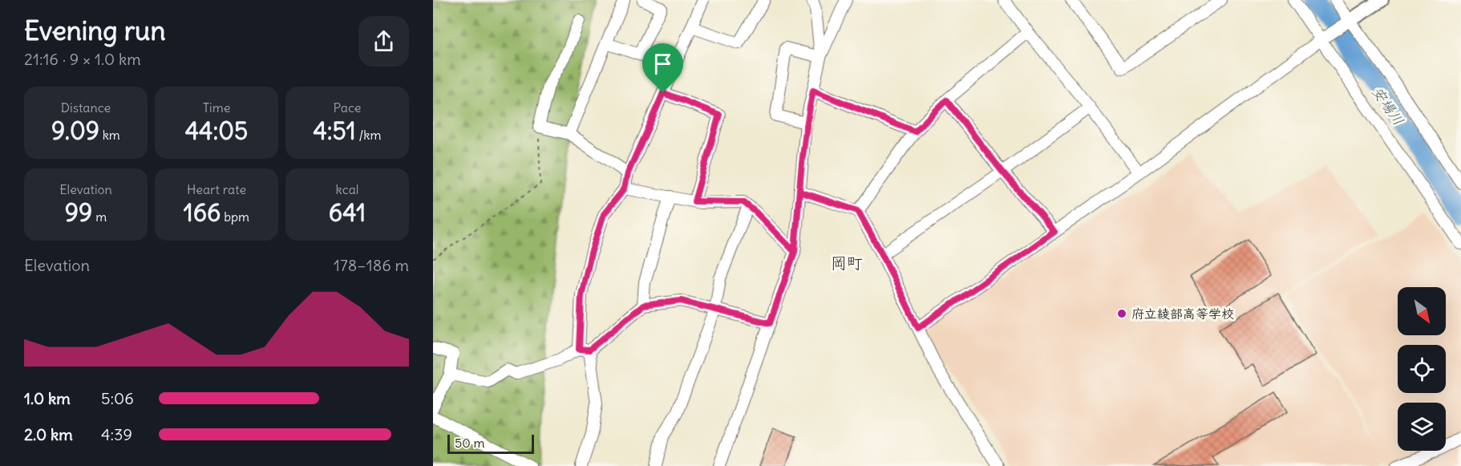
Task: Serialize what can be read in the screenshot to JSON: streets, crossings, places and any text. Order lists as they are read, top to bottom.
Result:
{
  "districts": ["岡町"],
  "water": ["安場川"],
  "places": ["府立綾部高等学校"],
  "scale_bar": "50 m",
  "north": "bottom right",
  "page": {
    "heading": ["Evening run", "21:16 · 9 × 1.0 km"],
    "stats": [
      ["Distance", "9.09 km"],
      ["Time", "44:05"],
      ["Pace", "4:51 /km"],
      ["Elevation", "99 m"],
      ["Heart rate", "166 bpm"],
      ["kcal", "641"]
    ],
    "chart": ["Elevation", "178–186 m"],
    "list": [
      {
        "name": "1.0 km",
        "note": "5:06"
      },
      {
        "name": "2.0 km",
        "note": "4:39"
      }
    ],
    "scale": "50 m"
  }
}
